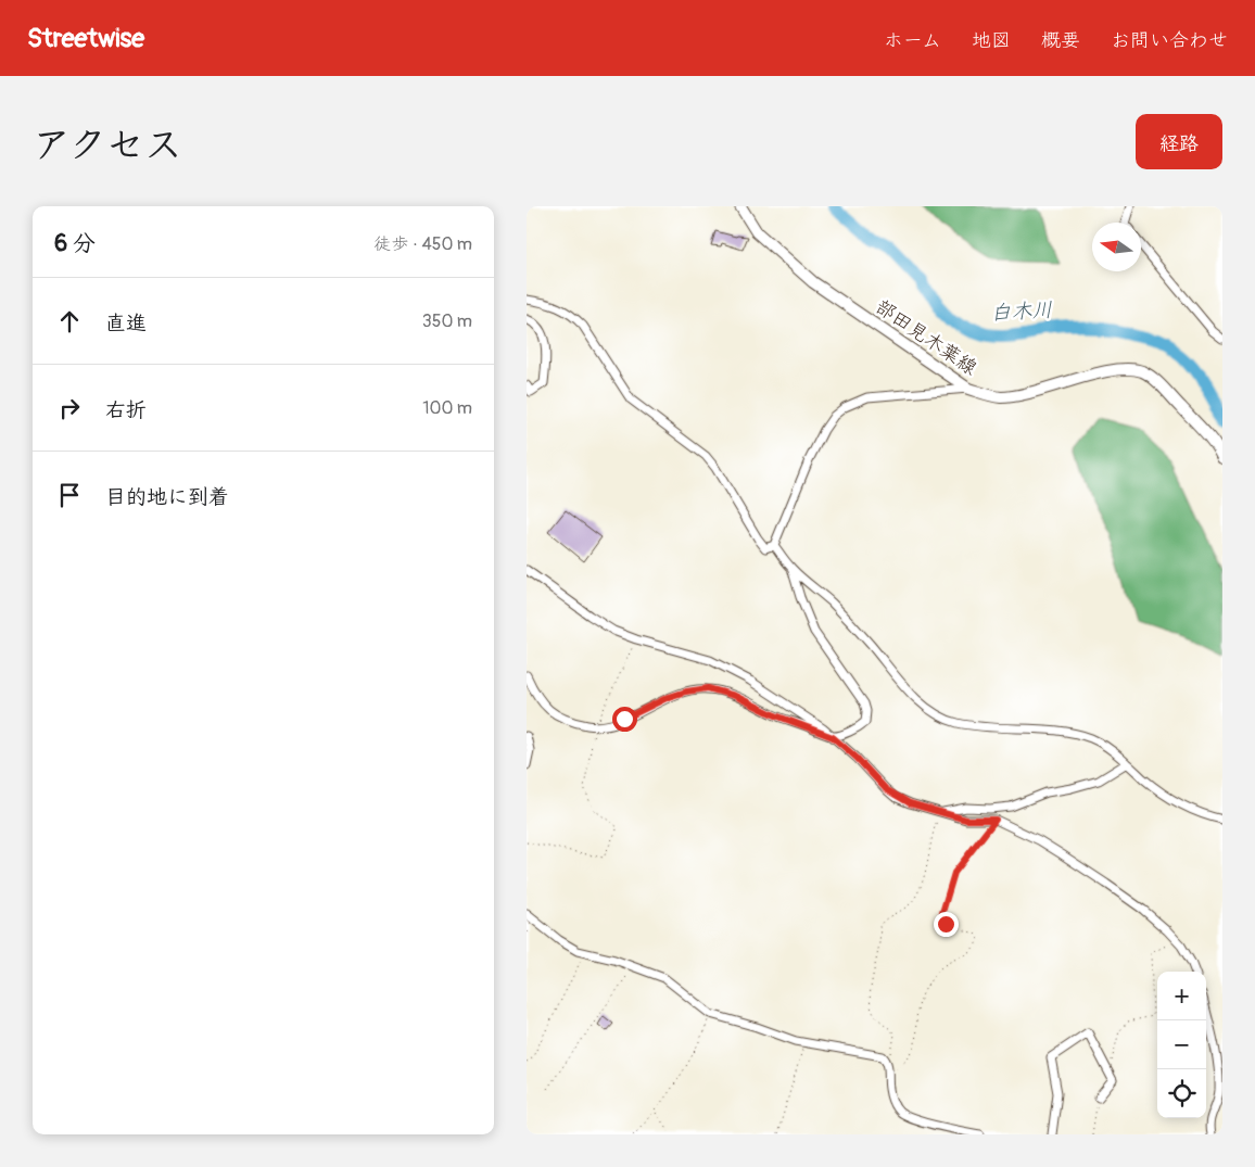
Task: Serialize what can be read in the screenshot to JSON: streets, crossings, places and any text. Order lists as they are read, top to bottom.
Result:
{
  "streets": {
    "main road": ["部田見木葉線"]
  },
  "water": ["白木川"],
  "north": "left",
  "page": {
    "header": "Streetwise",
    "nav": [
      "ホーム",
      "地図",
      "概要",
      "お問い合わせ"
    ],
    "title": "アクセス",
    "buttons": "経路",
    "heading": ["6 分", "徒歩 · 450 m"],
    "list": [
      ["直進", "350 m"],
      ["右折", "100 m"],
      "目的地に到着"
    ],
    "map_buttons": ["+", "−"]
  }
}
